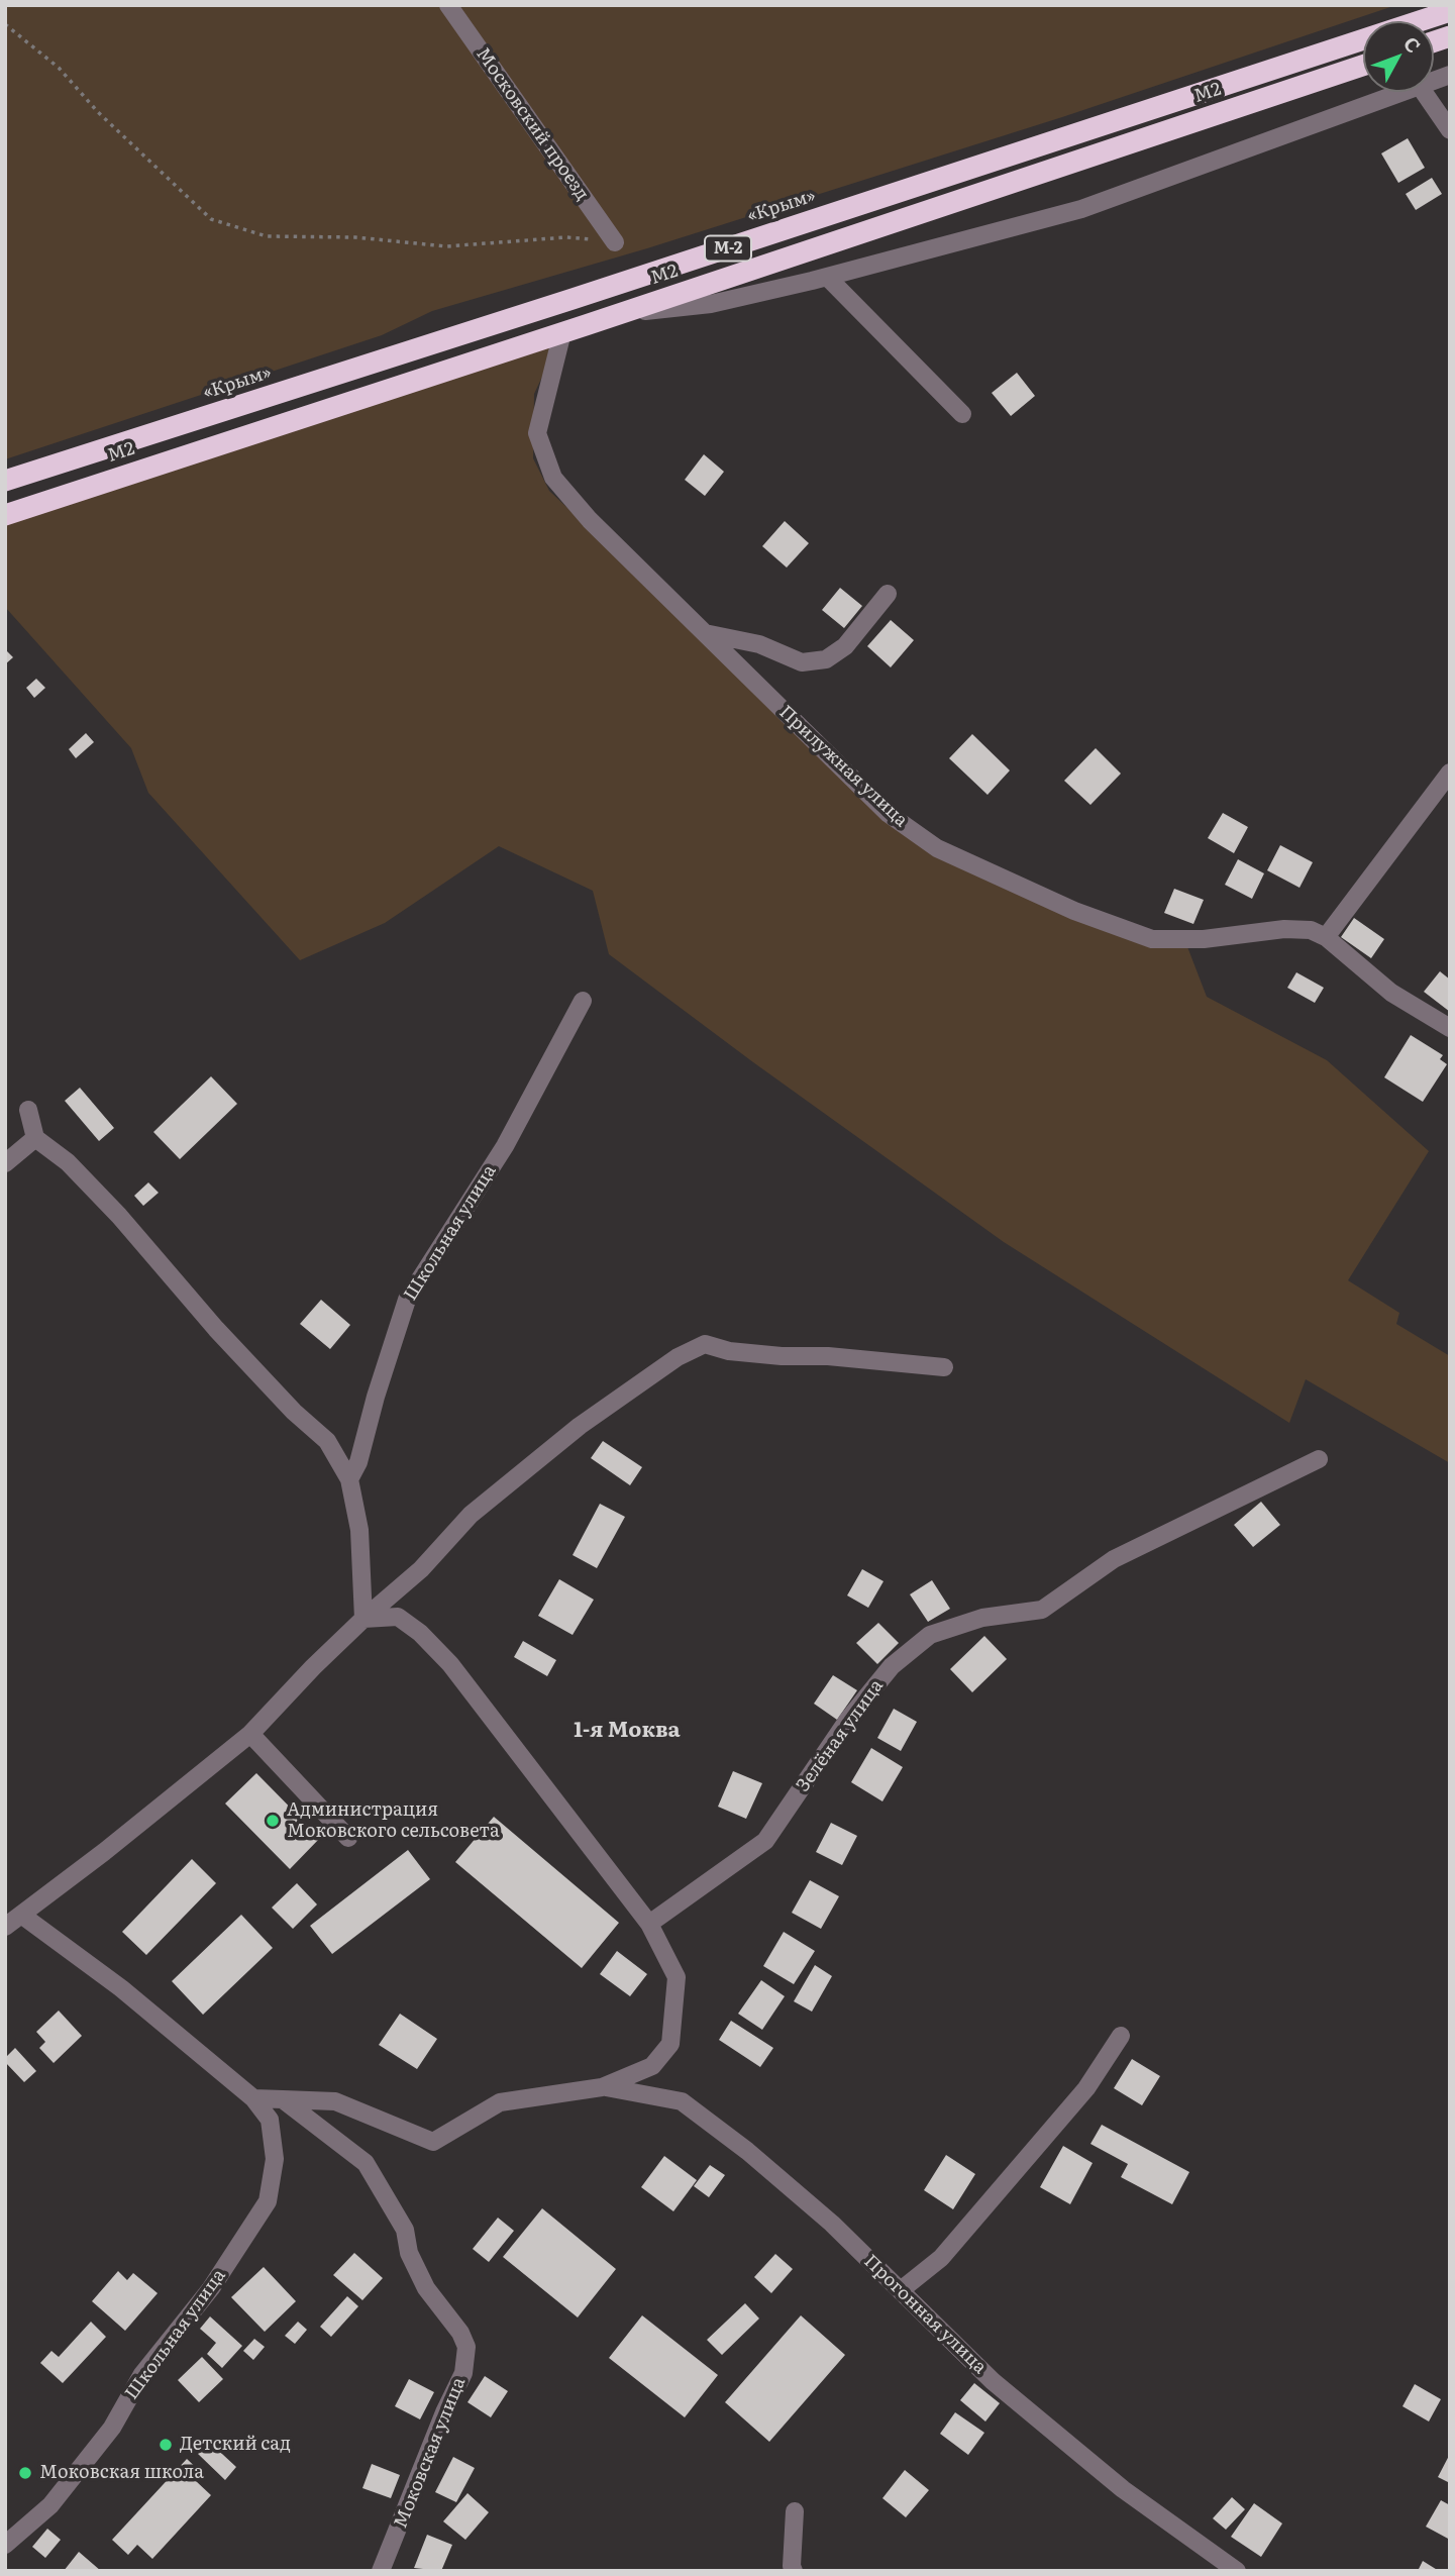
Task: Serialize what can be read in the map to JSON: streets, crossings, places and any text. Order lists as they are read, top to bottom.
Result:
{
  "streets": {
    "highway": ["М2", "«Крым»", "М-2"],
    "street": [
      "Московский проезд",
      "Прилужная улица",
      "Школьная улица",
      "Зелёная улица",
      "Прогонная улица",
      "Моковская улица"
    ]
  },
  "crossings": [
    ["М2", "Прилужная улица"]
  ],
  "districts": ["1-я Моква"],
  "places": ["Администрация Моковского сельсовета", "Детский сад", "Моковская школа"],
  "north": "top right"
}
